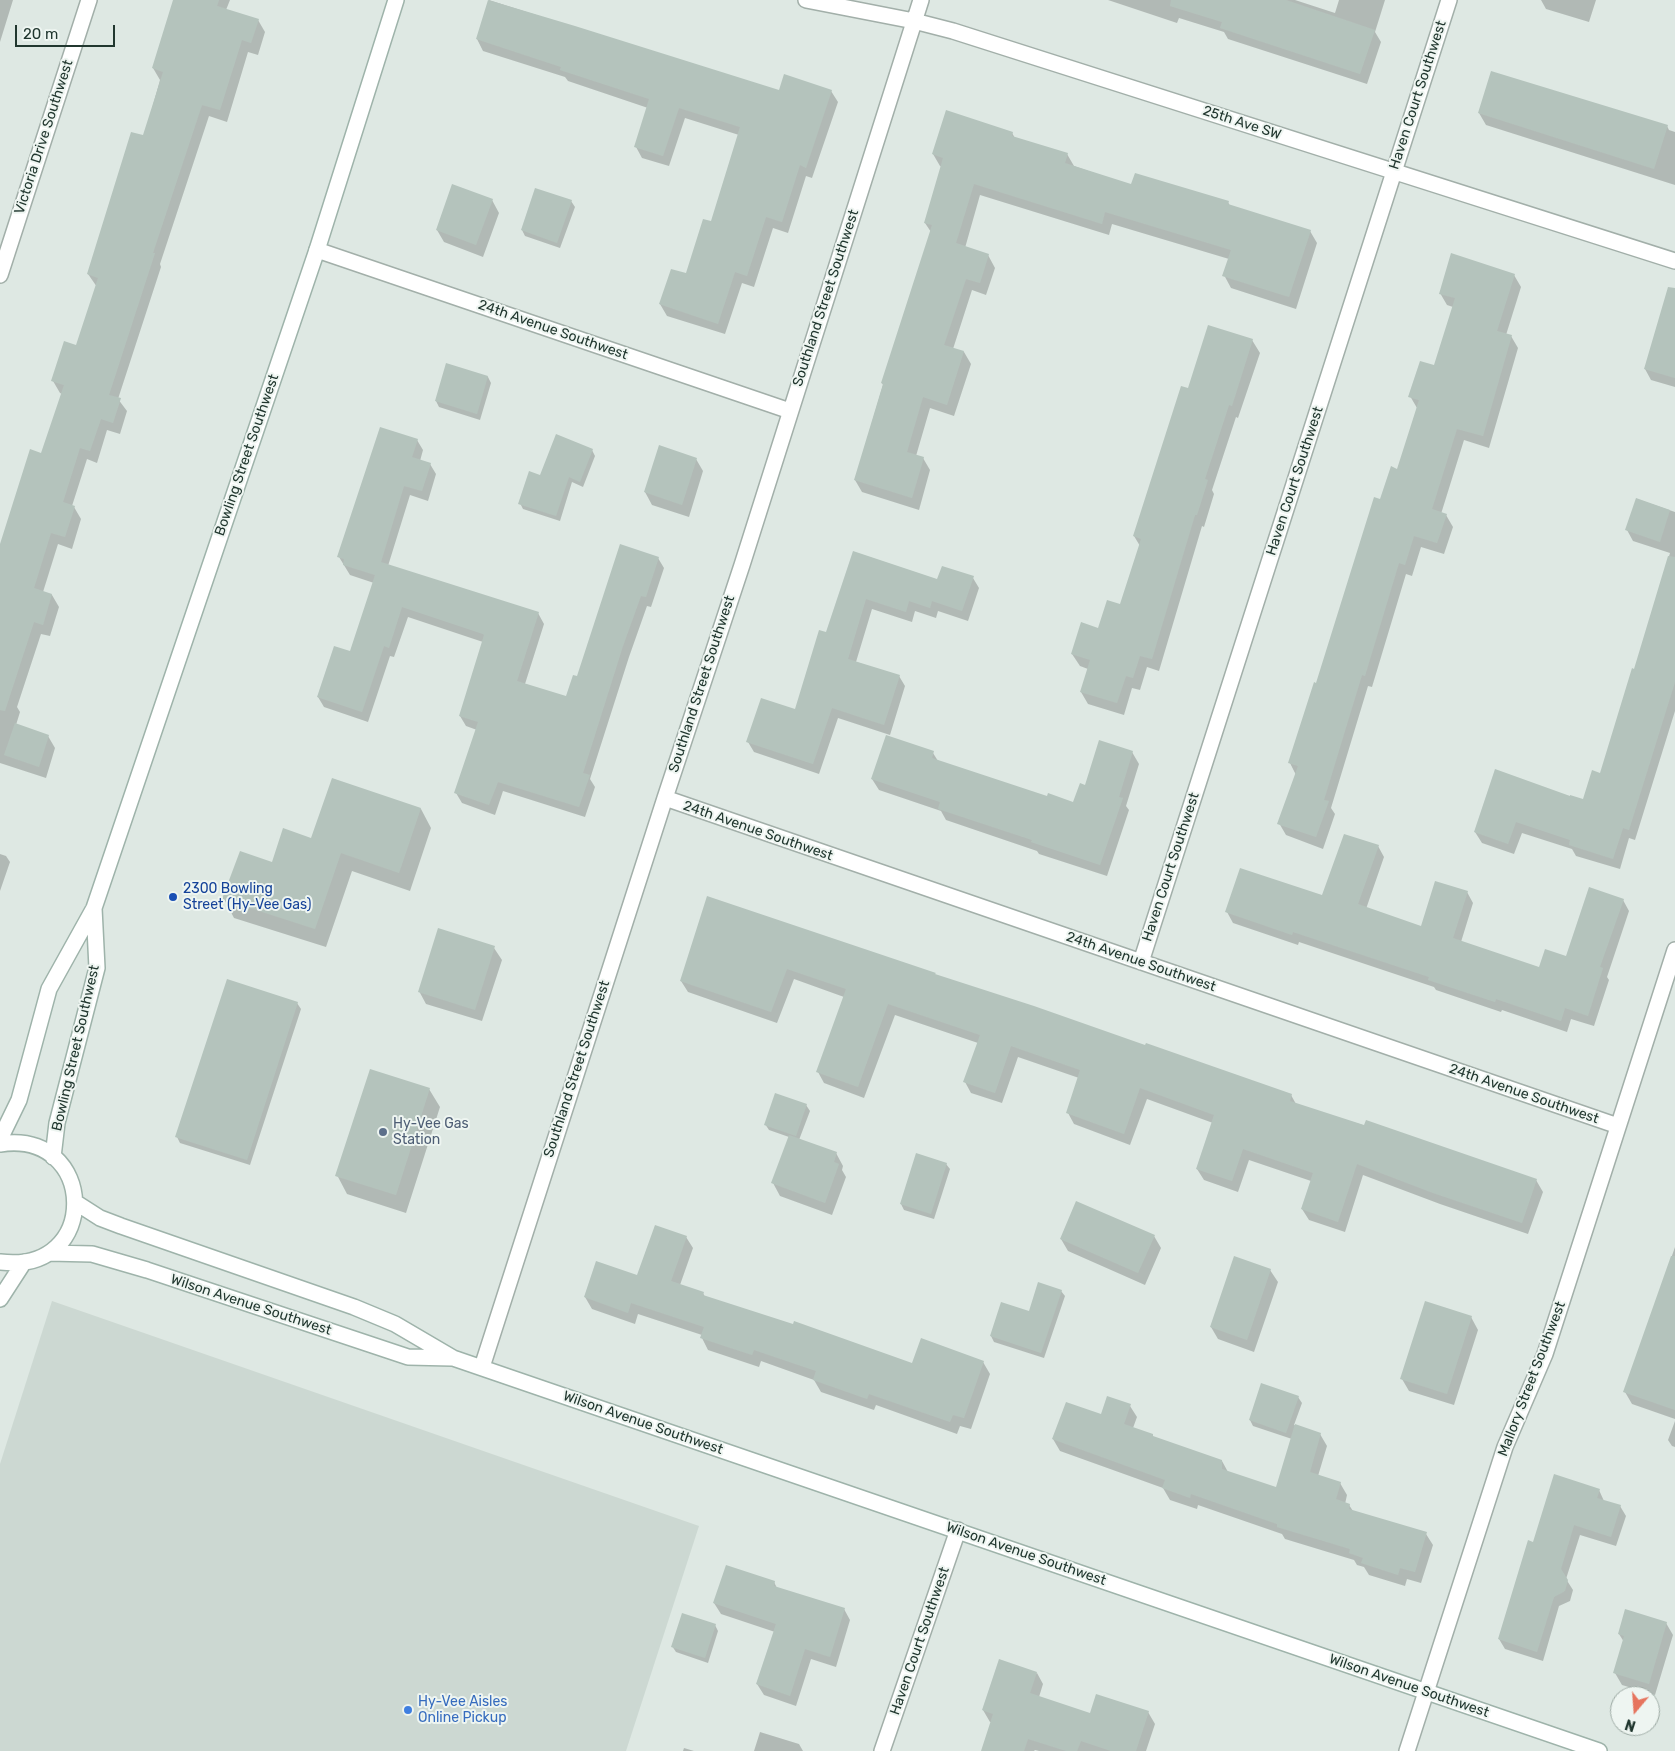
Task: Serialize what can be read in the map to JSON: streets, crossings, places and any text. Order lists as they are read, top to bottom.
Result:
{
  "streets": {
    "street": [
      "Haven Court Southwest",
      "25th Ave SW",
      "Victoria Drive Southwest",
      "Southland Street Southwest",
      "24th Avenue Southwest",
      "Bowling Street Southwest",
      "Wilson Avenue Southwest",
      "Mallory Street Southwest"
    ]
  },
  "crossings": [
    ["Haven Court Southwest", "25th Ave SW"],
    ["Haven Court Southwest", "24th Avenue Southwest"],
    ["Haven Court Southwest", "Wilson Avenue Southwest"],
    ["25th Ave SW", "Southland Street Southwest"],
    ["Southland Street Southwest", "24th Avenue Southwest"],
    ["Southland Street Southwest", "Wilson Avenue Southwest"],
    ["24th Avenue Southwest", "Bowling Street Southwest"],
    ["24th Avenue Southwest", "Mallory Street Southwest"],
    ["Wilson Avenue Southwest", "Mallory Street Southwest"]
  ],
  "places": ["2300 Bowling Street (Hy-Vee Gas)", "Hy-Vee Gas Station", "Hy-Vee Aisles Online Pickup"],
  "scale_bar": "20 m",
  "north": "bottom"
}
